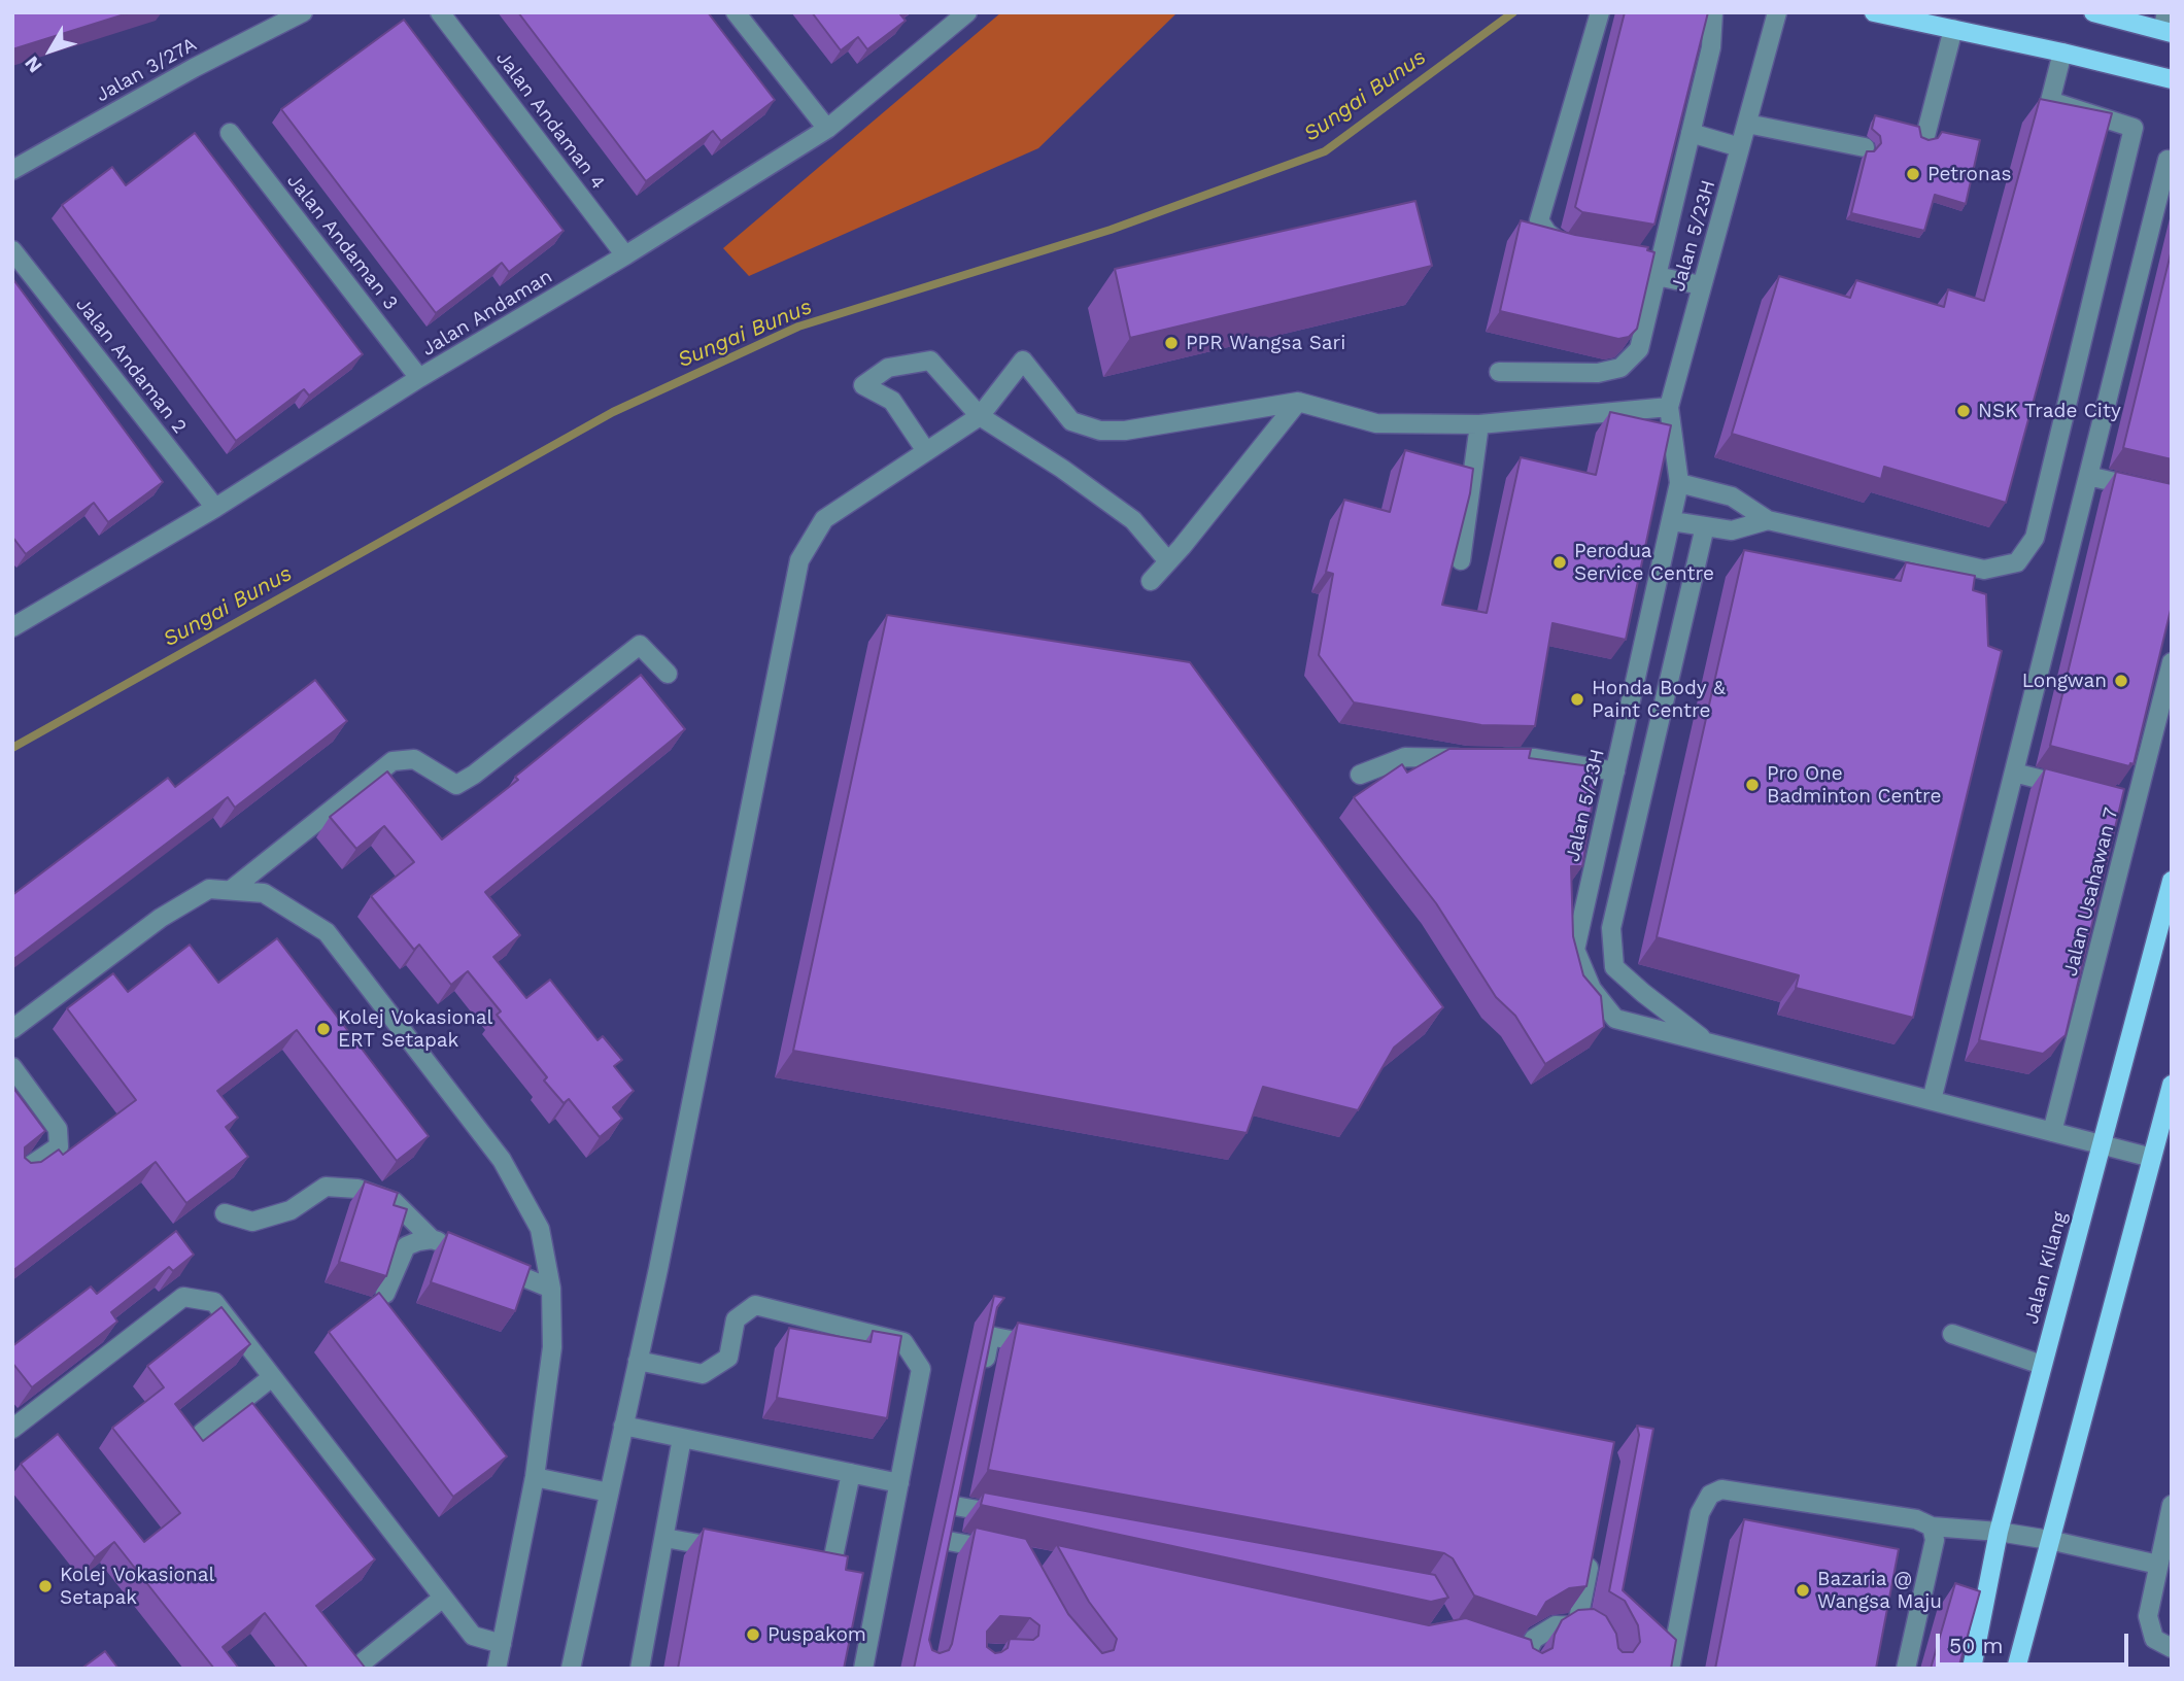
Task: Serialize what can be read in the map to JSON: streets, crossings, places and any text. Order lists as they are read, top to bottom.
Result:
{
  "streets": {
    "main road": ["Jalan Kilang"],
    "street": [
      "Jalan 3/27A",
      "Jalan Andaman 4",
      "Jalan 5/23H",
      "Jalan Andaman 3",
      "Jalan Andaman",
      "Jalan Andaman 2",
      "Jalan Usahawan 7"
    ]
  },
  "crossings": [
    ["Jalan Andaman 4", "Jalan Andaman"],
    ["Jalan 5/23H", "Jalan Usahawan 7"],
    ["Jalan 5/23H", "Jalan Kilang"],
    ["Jalan Andaman 3", "Jalan Andaman"],
    ["Jalan Andaman", "Jalan Andaman 2"]
  ],
  "water": ["Sungai Bunus"],
  "places": [
    "Petronas",
    "PPR Wangsa Sari",
    "NSK Trade City",
    "Perodua Service Centre",
    "Longwan",
    "Honda Body & Paint Centre",
    "Pro One Badminton Centre",
    "Kolej Vokasional ERT Setapak",
    "Kolej Vokasional Setapak",
    "Bazaria @ Wangsa Maju",
    "Puspakom"
  ],
  "scale_bar": "50 m",
  "north": "bottom left"
}
